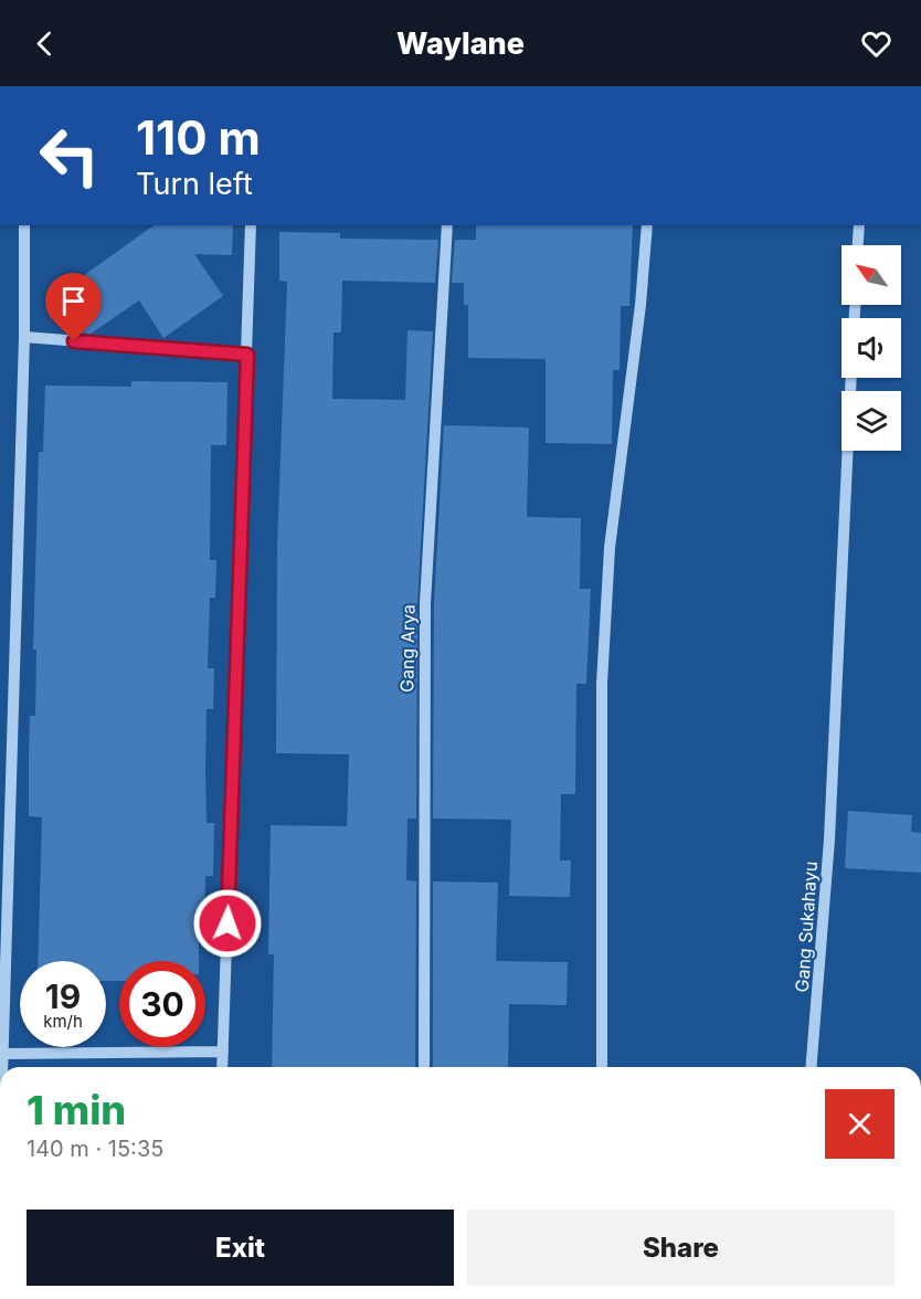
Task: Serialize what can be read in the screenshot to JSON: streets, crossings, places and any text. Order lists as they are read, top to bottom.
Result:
{
  "streets": {
    "street": ["Gang Arya", "Gang Sukahayu"]
  },
  "north": "top left",
  "page": {
    "header": "Waylane",
    "turn": ["110 m", "Turn left"],
    "speed": "19 km/h",
    "limit": "30",
    "heading": ["1 min", "140 m · 15:35"],
    "buttons": ["Exit", "Share"]
  }
}
